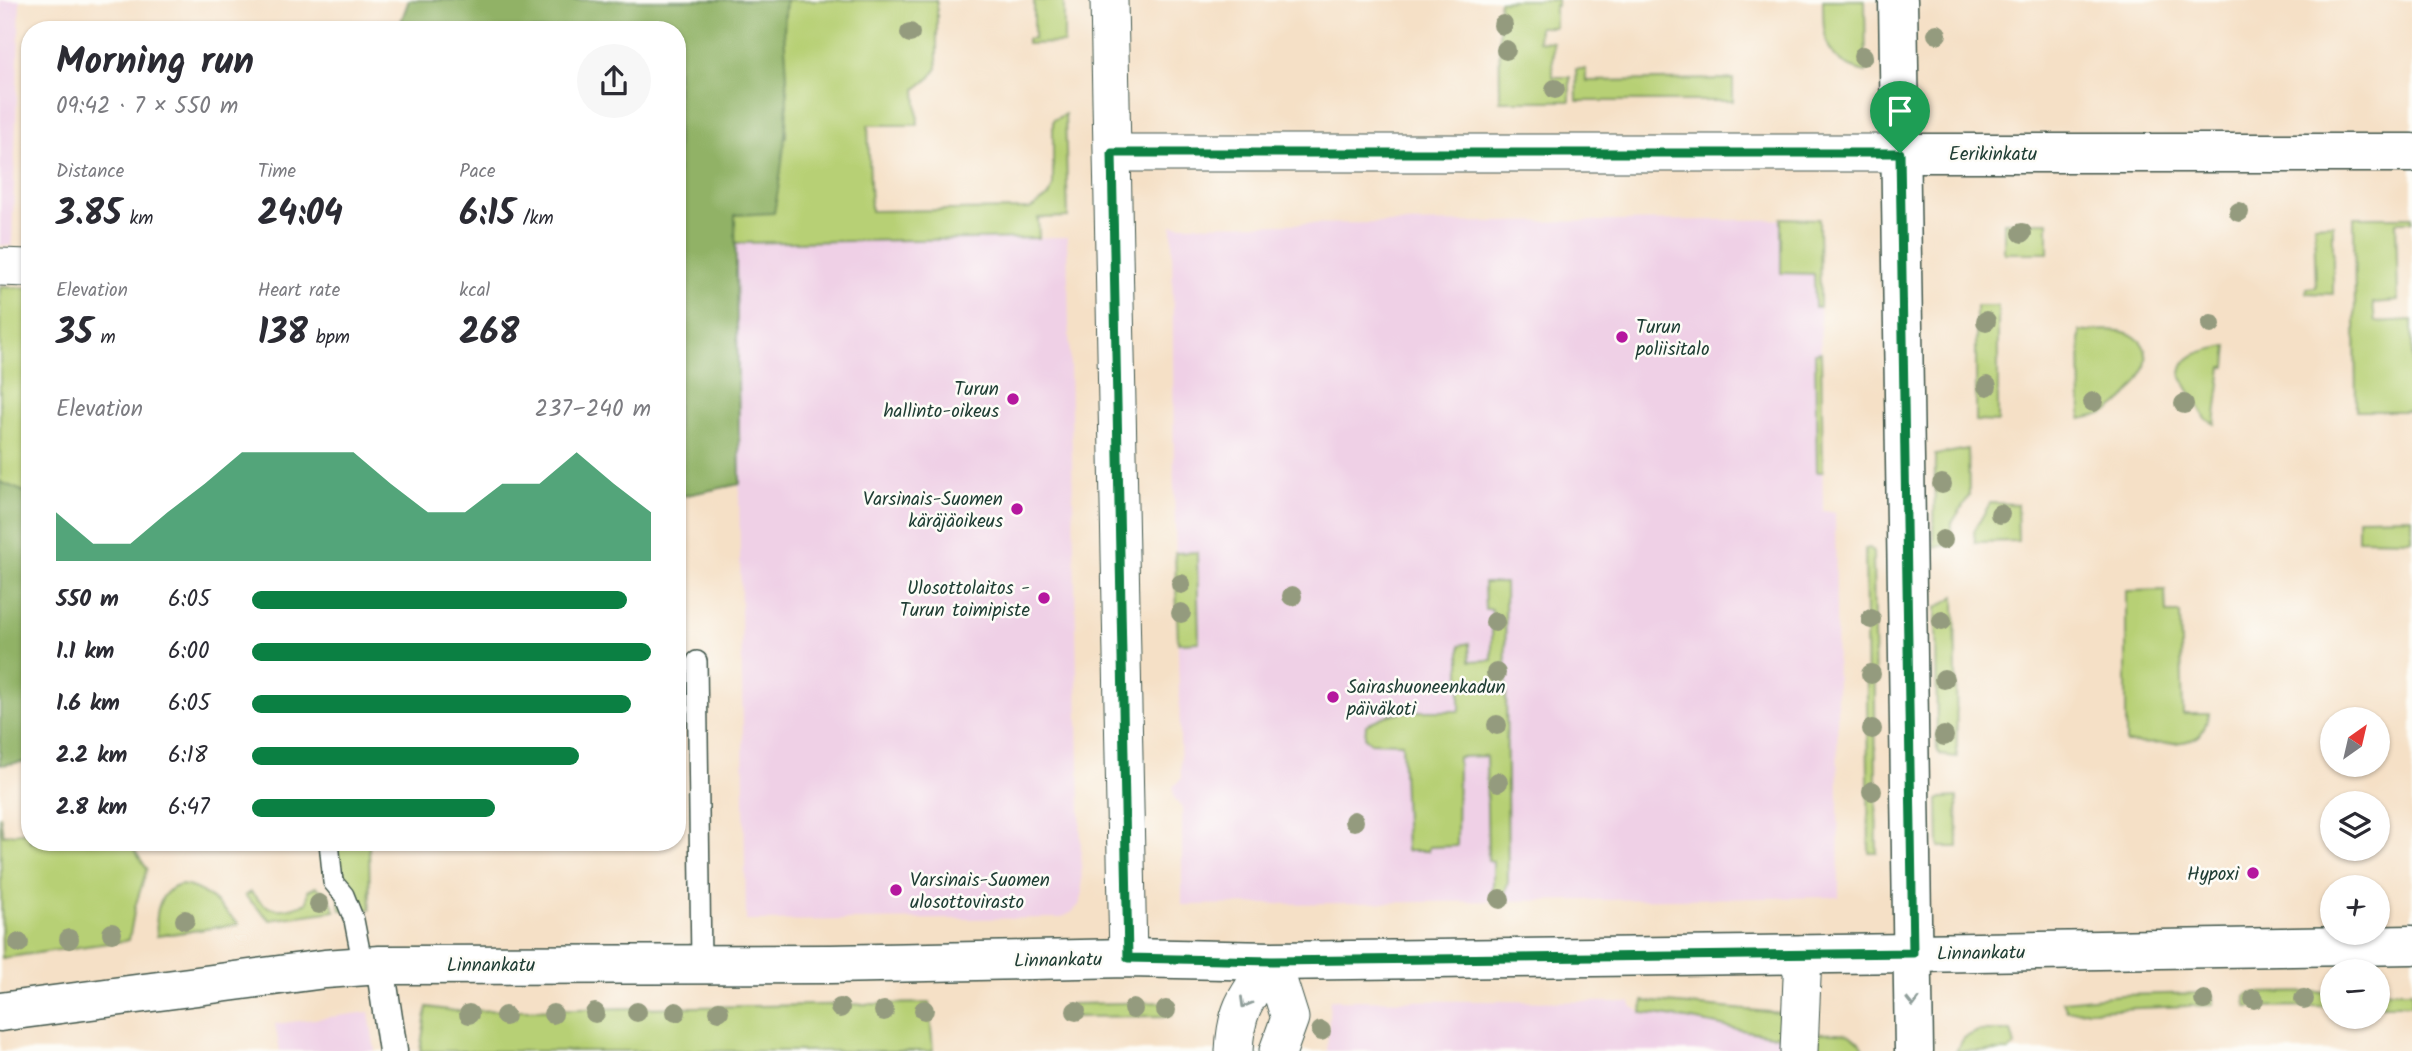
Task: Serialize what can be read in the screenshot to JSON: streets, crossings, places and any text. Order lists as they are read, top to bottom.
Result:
{
  "streets": {
    "street": ["Eerikinkatu", "Linnankatu"]
  },
  "places": [
    "Turun poliisitalo",
    "Turun hallinto-oikeus",
    "Varsinais-Suomen käräjäoikeus",
    "Ulosottolaitos - Turun toimipiste",
    "Sairashuoneenkadun päiväkoti",
    "Hypoxi",
    "Varsinais-Suomen ulosottovirasto"
  ],
  "north": "top right",
  "page": {
    "heading": ["Morning run", "09:42 · 7 × 550 m"],
    "stats": [
      ["Distance", "3.85 km"],
      ["Time", "24:04"],
      ["Pace", "6:15 /km"],
      ["Elevation", "35 m"],
      ["Heart rate", "138 bpm"],
      ["kcal", "268"]
    ],
    "chart": ["Elevation", "237–240 m"],
    "list": [
      {
        "name": "550 m",
        "note": "6:05"
      },
      {
        "name": "1.1 km",
        "note": "6:00"
      },
      {
        "name": "1.6 km",
        "note": "6:05"
      },
      {
        "name": "2.2 km",
        "note": "6:18"
      },
      {
        "name": "2.8 km",
        "note": "6:47"
      }
    ],
    "map_buttons": ["+", "−"]
  }
}
